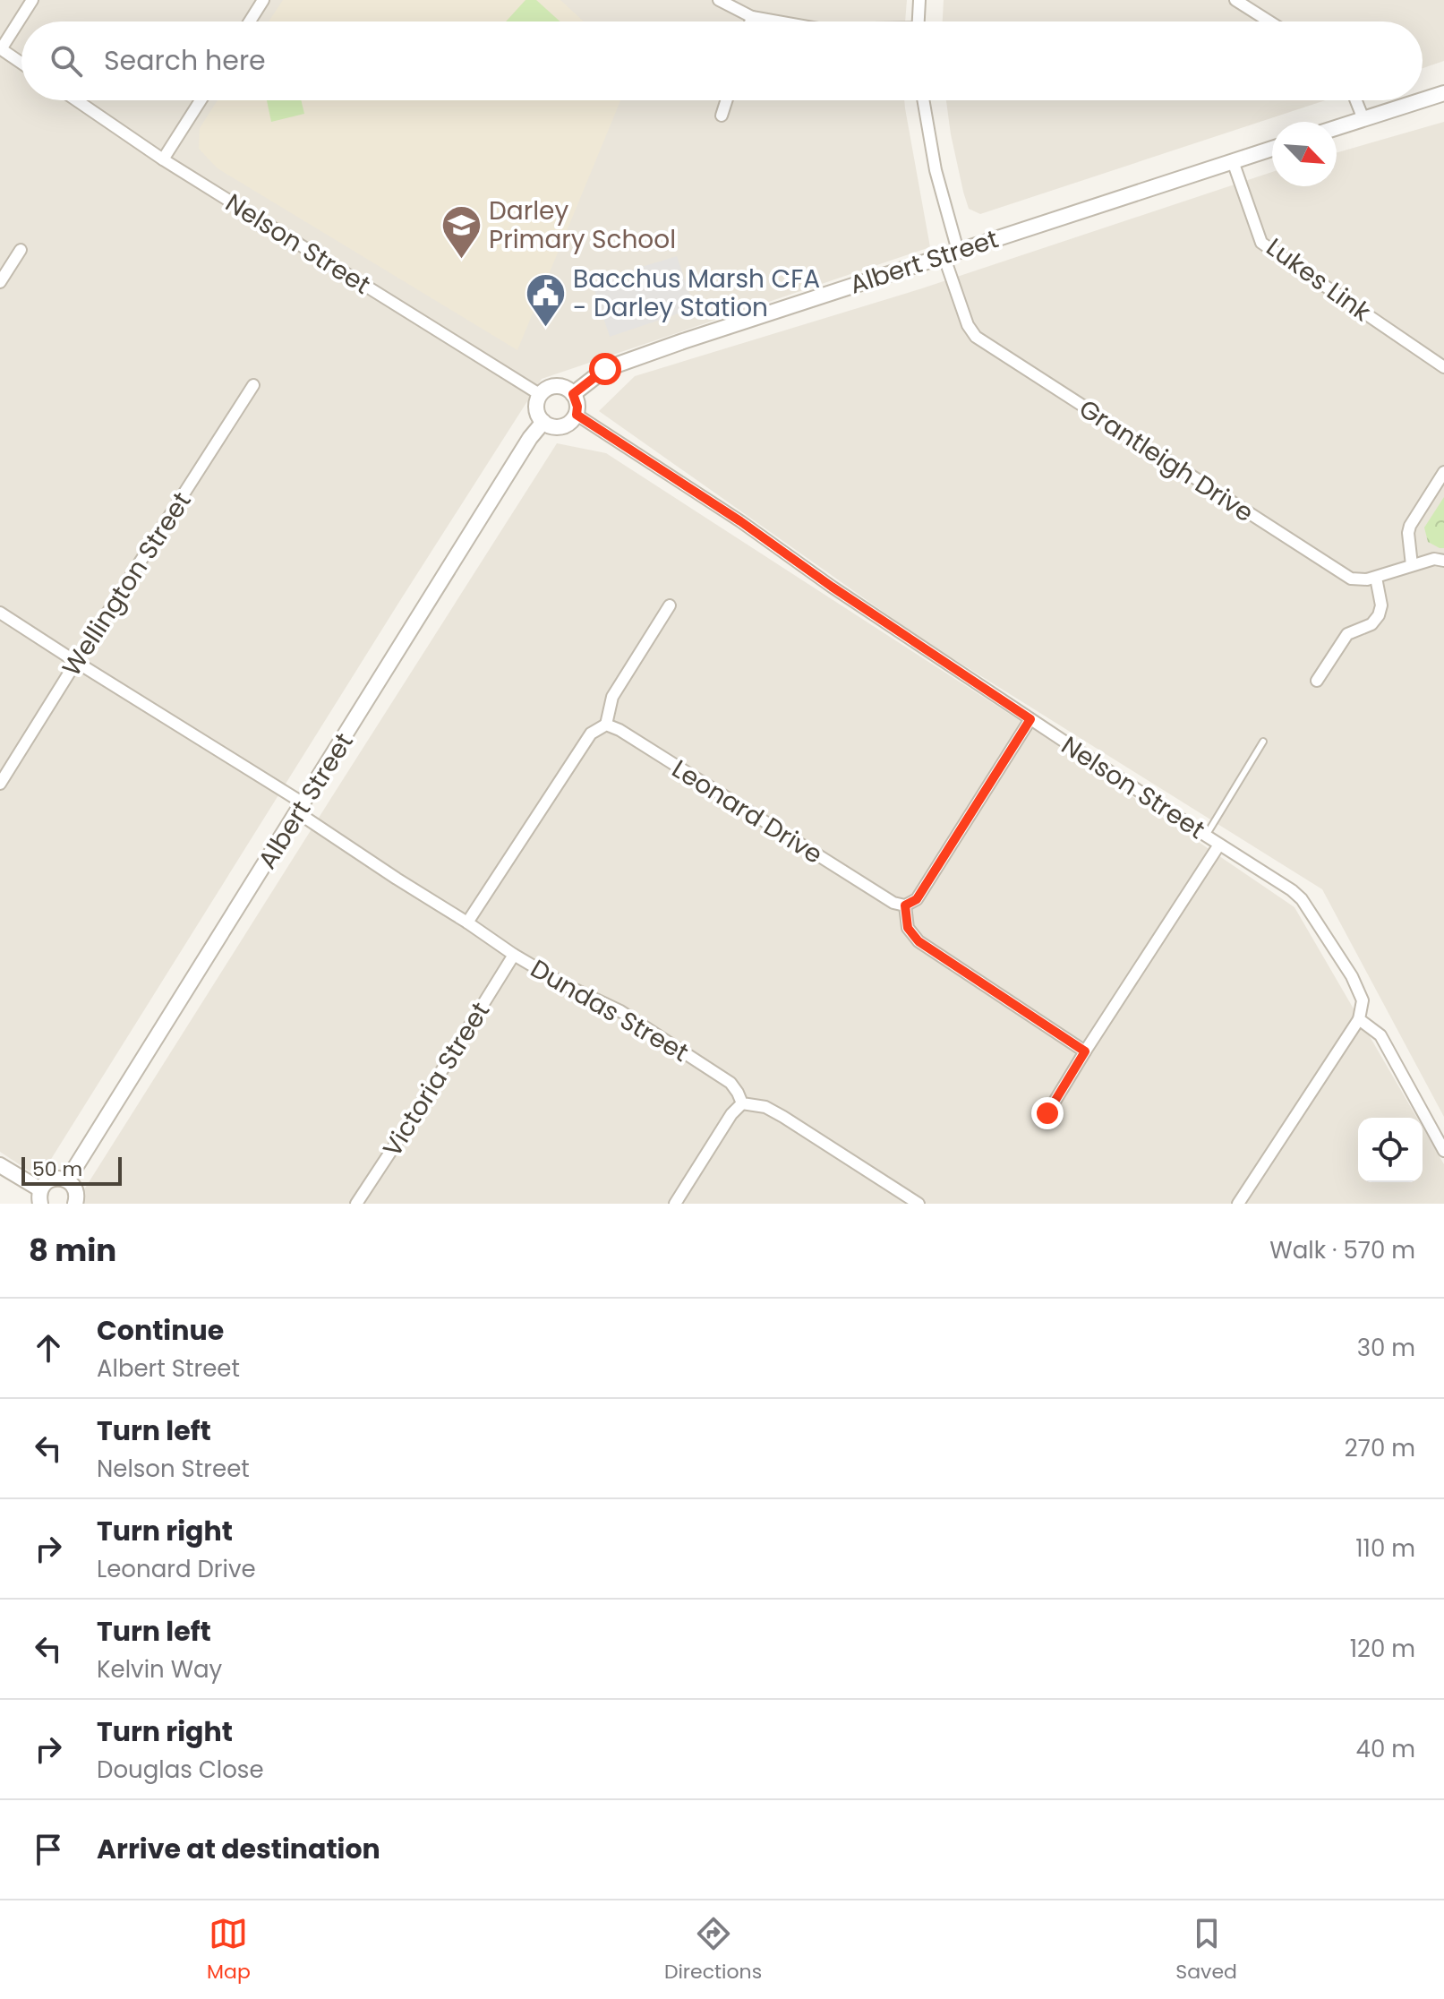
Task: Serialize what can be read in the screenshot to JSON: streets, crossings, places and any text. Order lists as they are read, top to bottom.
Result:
{
  "streets": {
    "street": [
      "Nelson Street",
      "Albert Street",
      "Lukes Link",
      "Grantleigh Drive",
      "Wellington Street",
      "Leonard Drive",
      "Dundas Street",
      "Victoria Street"
    ]
  },
  "crossings": [
    ["Nelson Street", "Albert Street"],
    ["Albert Street", "Lukes Link"],
    ["Albert Street", "Grantleigh Drive"],
    ["Albert Street", "Dundas Street"],
    ["Wellington Street", "Dundas Street"],
    ["Dundas Street", "Victoria Street"]
  ],
  "places": {
    "school or university": ["Darley Primary School"],
    "public building": ["Bacchus Marsh CFA - Darley Station"]
  },
  "scale_bar": "50 m",
  "north": "bottom right",
  "page": {
    "search": "Search here",
    "scale": "50 m",
    "heading": ["8 min", "Walk · 570 m"],
    "list": [
      ["Continue", "Albert Street", "30 m"],
      ["Turn left", "Nelson Street", "270 m"],
      ["Turn right", "Leonard Drive", "110 m"],
      ["Turn left", "Kelvin Way", "120 m"],
      ["Turn right", "Douglas Close", "40 m"],
      "Arrive at destination"
    ],
    "nav": ["Map", "Directions", "Saved"]
  }
}
